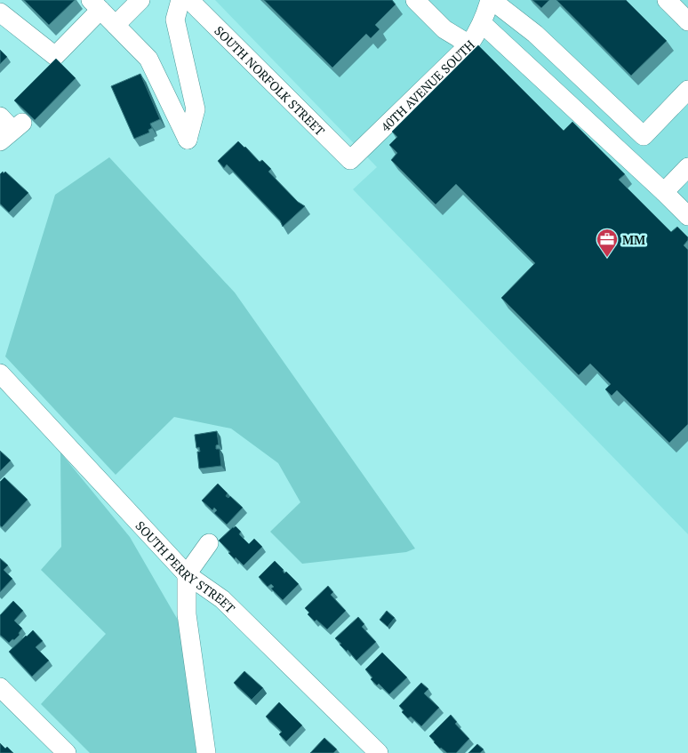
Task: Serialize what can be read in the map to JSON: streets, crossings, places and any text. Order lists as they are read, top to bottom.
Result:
{
  "streets": {
    "street": ["SOUTH NORFOLK STREET", "40TH AVENUE SOUTH", "SOUTH PERRY STREET"]
  },
  "crossings": [
    ["SOUTH NORFOLK STREET", "40TH AVENUE SOUTH"]
  ],
  "places": {
    "office": ["MM"]
  }
}
